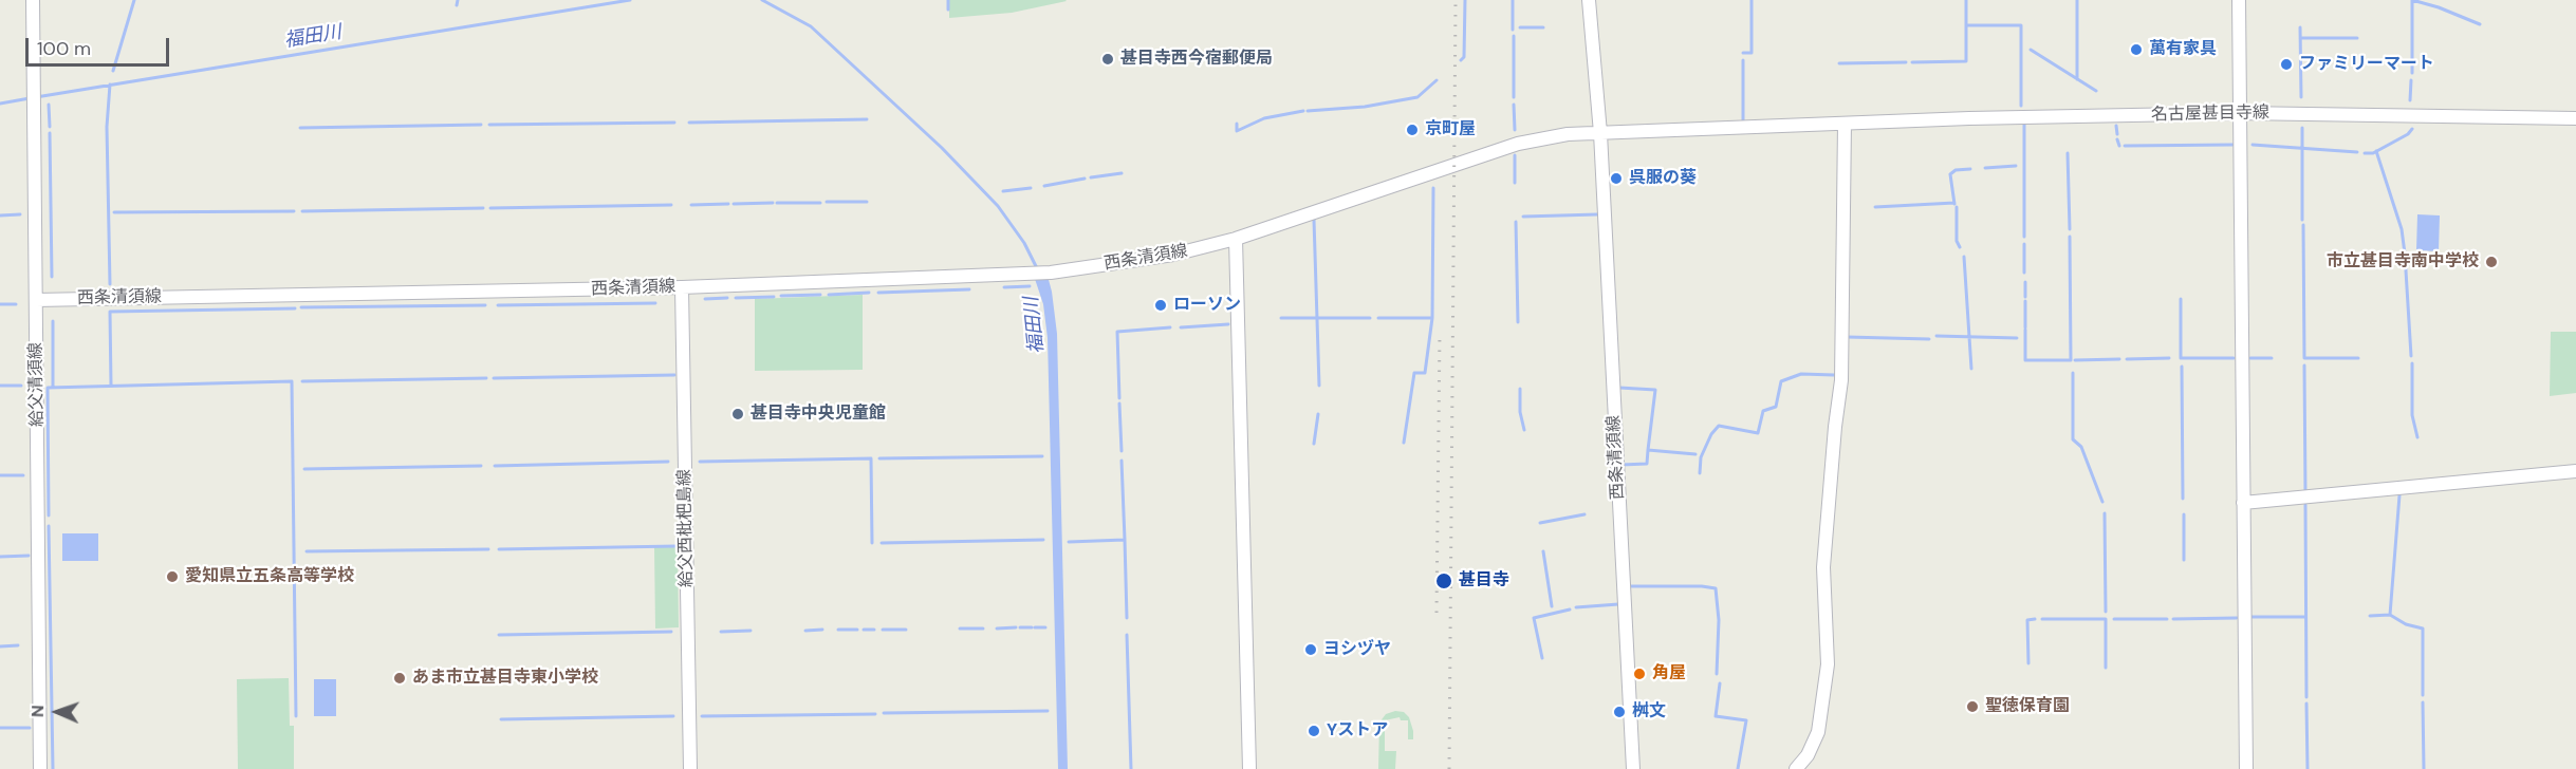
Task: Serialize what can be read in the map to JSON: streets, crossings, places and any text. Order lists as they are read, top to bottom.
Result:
{
  "streets": {
    "main road": [
      "名古屋甚目寺線",
      "西条清須線",
      "給父清須線",
      "給父西枇杷島線"
    ]
  },
  "crossings": [
    ["名古屋甚目寺線", "西条清須線"],
    ["西条清須線", "給父清須線"],
    ["西条清須線", "給父西枇杷島線"]
  ],
  "water": ["福田川"],
  "places": [
    "萬有家具",
    "甚目寺西今宿郵便局",
    "ファミリーマート",
    "京町屋",
    "呉服の葵",
    "市立甚目寺南中学校",
    "ローソン",
    "甚目寺中央児童館",
    "愛知県立五条高等学校",
    "甚目寺",
    "ヨシヅヤ",
    "角屋",
    "あま市立甚目寺東小学校",
    "聖徳保育園",
    "桝文",
    "Yストア"
  ],
  "scale_bar": "100 m",
  "north": "left"
}
